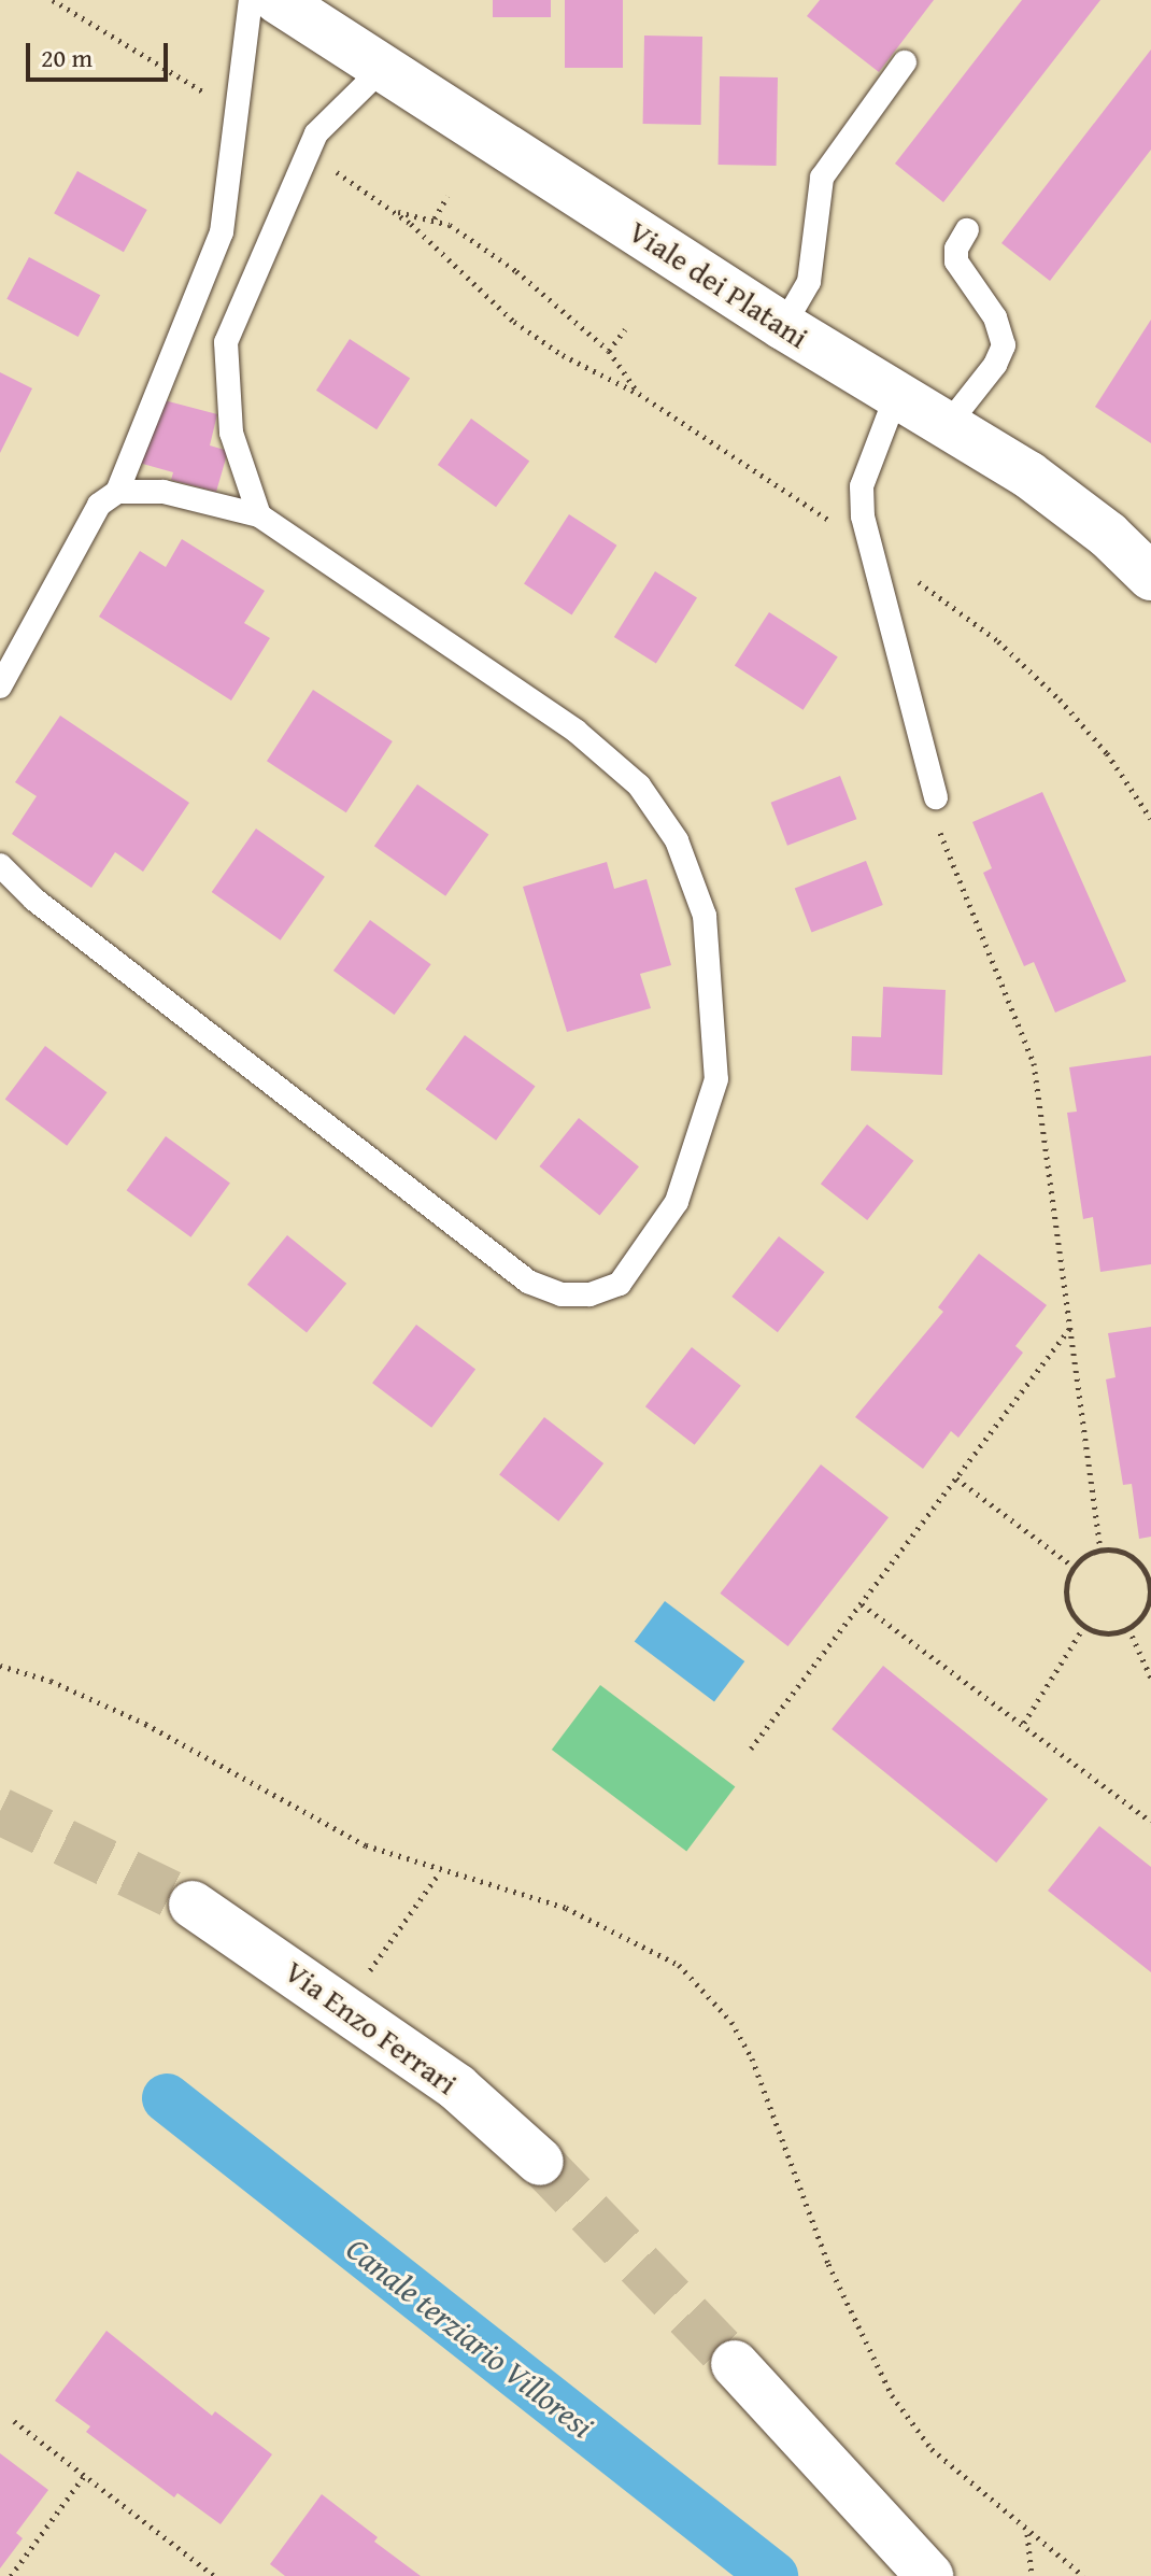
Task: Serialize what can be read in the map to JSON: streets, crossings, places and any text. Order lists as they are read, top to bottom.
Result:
{
  "streets": {
    "street": ["Viale dei Platani", "Via Enzo Ferrari"]
  },
  "water": ["Canale terziario Villoresi"],
  "scale_bar": "20 m"
}
